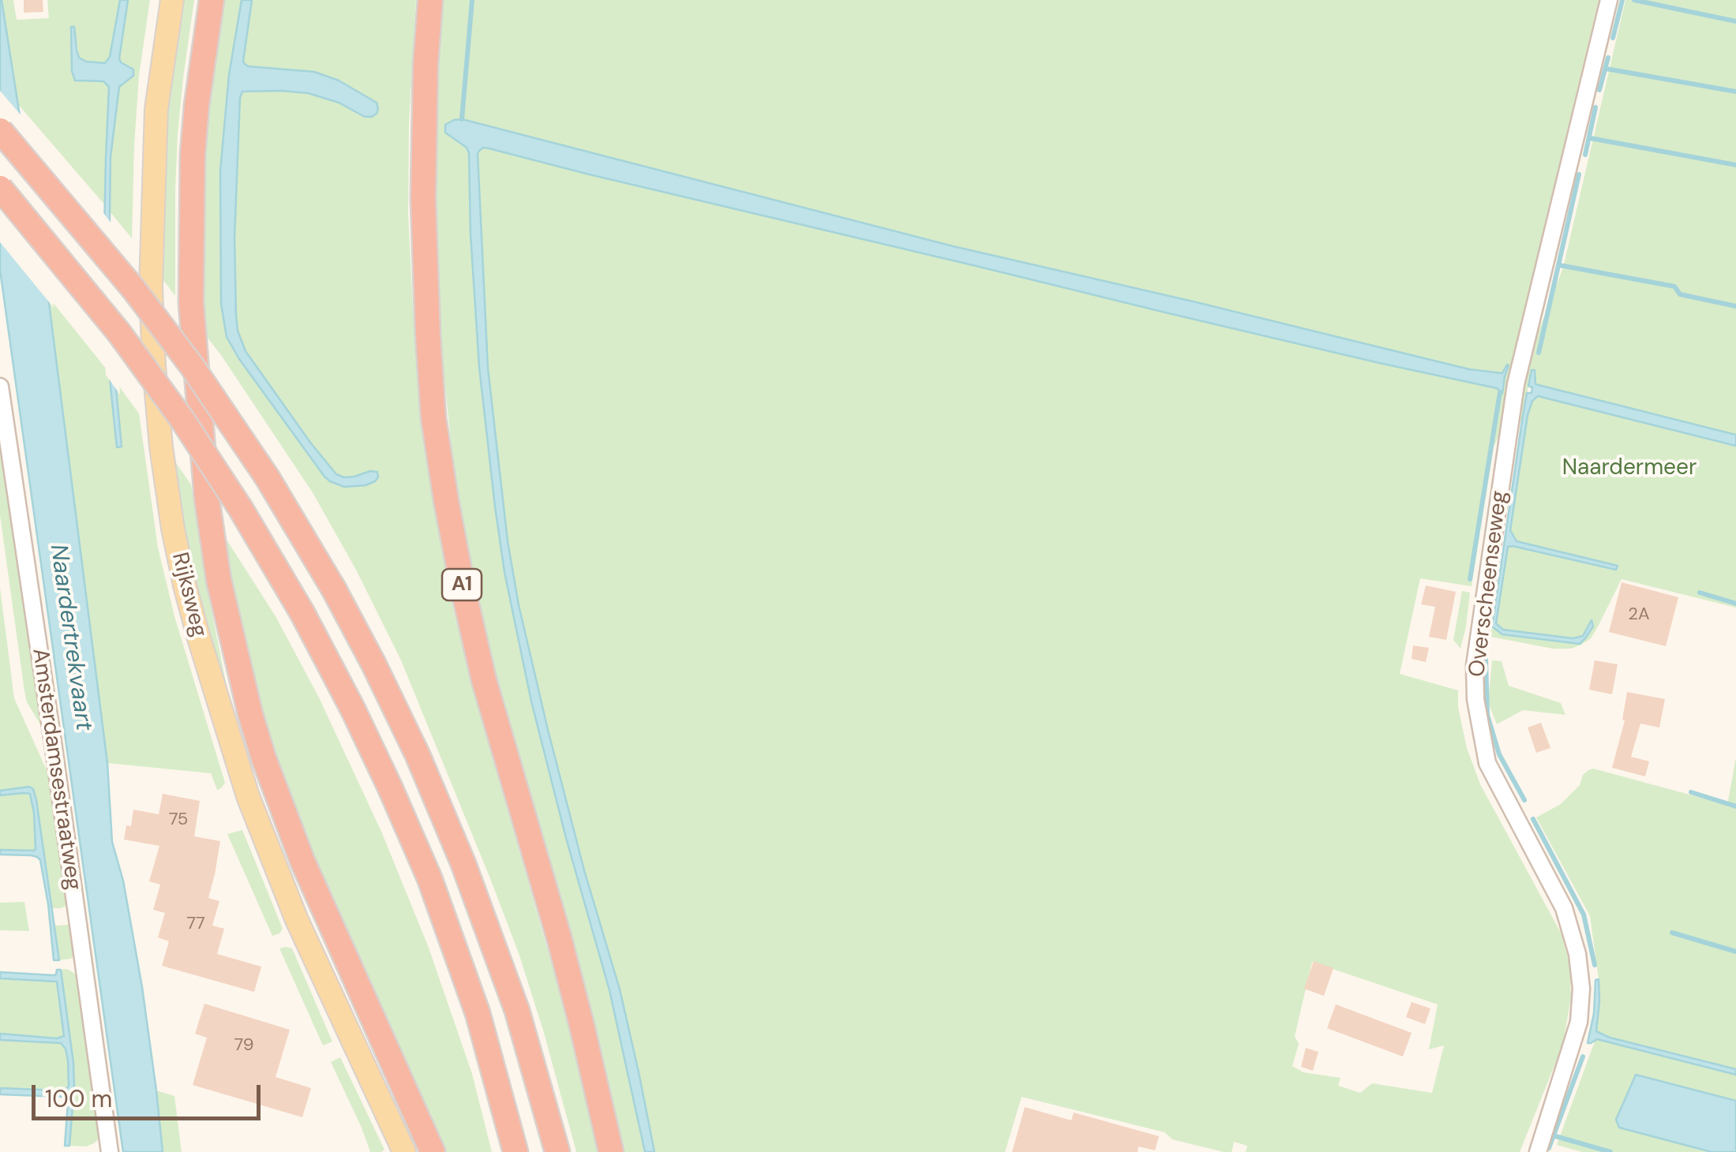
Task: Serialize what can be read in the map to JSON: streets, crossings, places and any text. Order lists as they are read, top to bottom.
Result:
{
  "streets": {
    "highway": ["A1"],
    "main road": ["Rijksweg"],
    "street": ["Overscheenseweg", "Amsterdamsestraatweg"]
  },
  "water": ["Naardertrekvaart"],
  "parks": ["Naardermeer"],
  "house_numbers": [
    "2A",
    "75",
    "77",
    "79"
  ],
  "scale_bar": "100 m"
}
